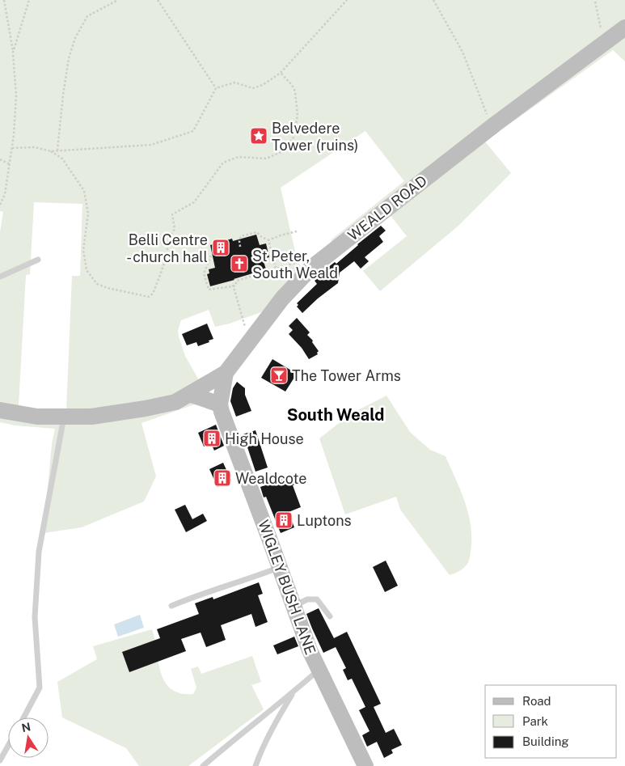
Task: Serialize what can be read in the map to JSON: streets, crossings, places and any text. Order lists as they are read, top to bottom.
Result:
{
  "streets": {
    "street": ["WEALD ROAD", "WIGLEY BUSH LANE"]
  },
  "districts": ["South Weald"],
  "places": {
    "place": ["Belvedere Tower (ruins)"],
    "building": [
      "Belli Centre - church hall",
      "High House",
      "Wealdcote",
      "Luptons"
    ],
    "church": ["St Peter, South Weald"],
    "bar": ["The Tower Arms"]
  },
  "legend": ["Road", "Park", "Building"],
  "north": "top"
}
